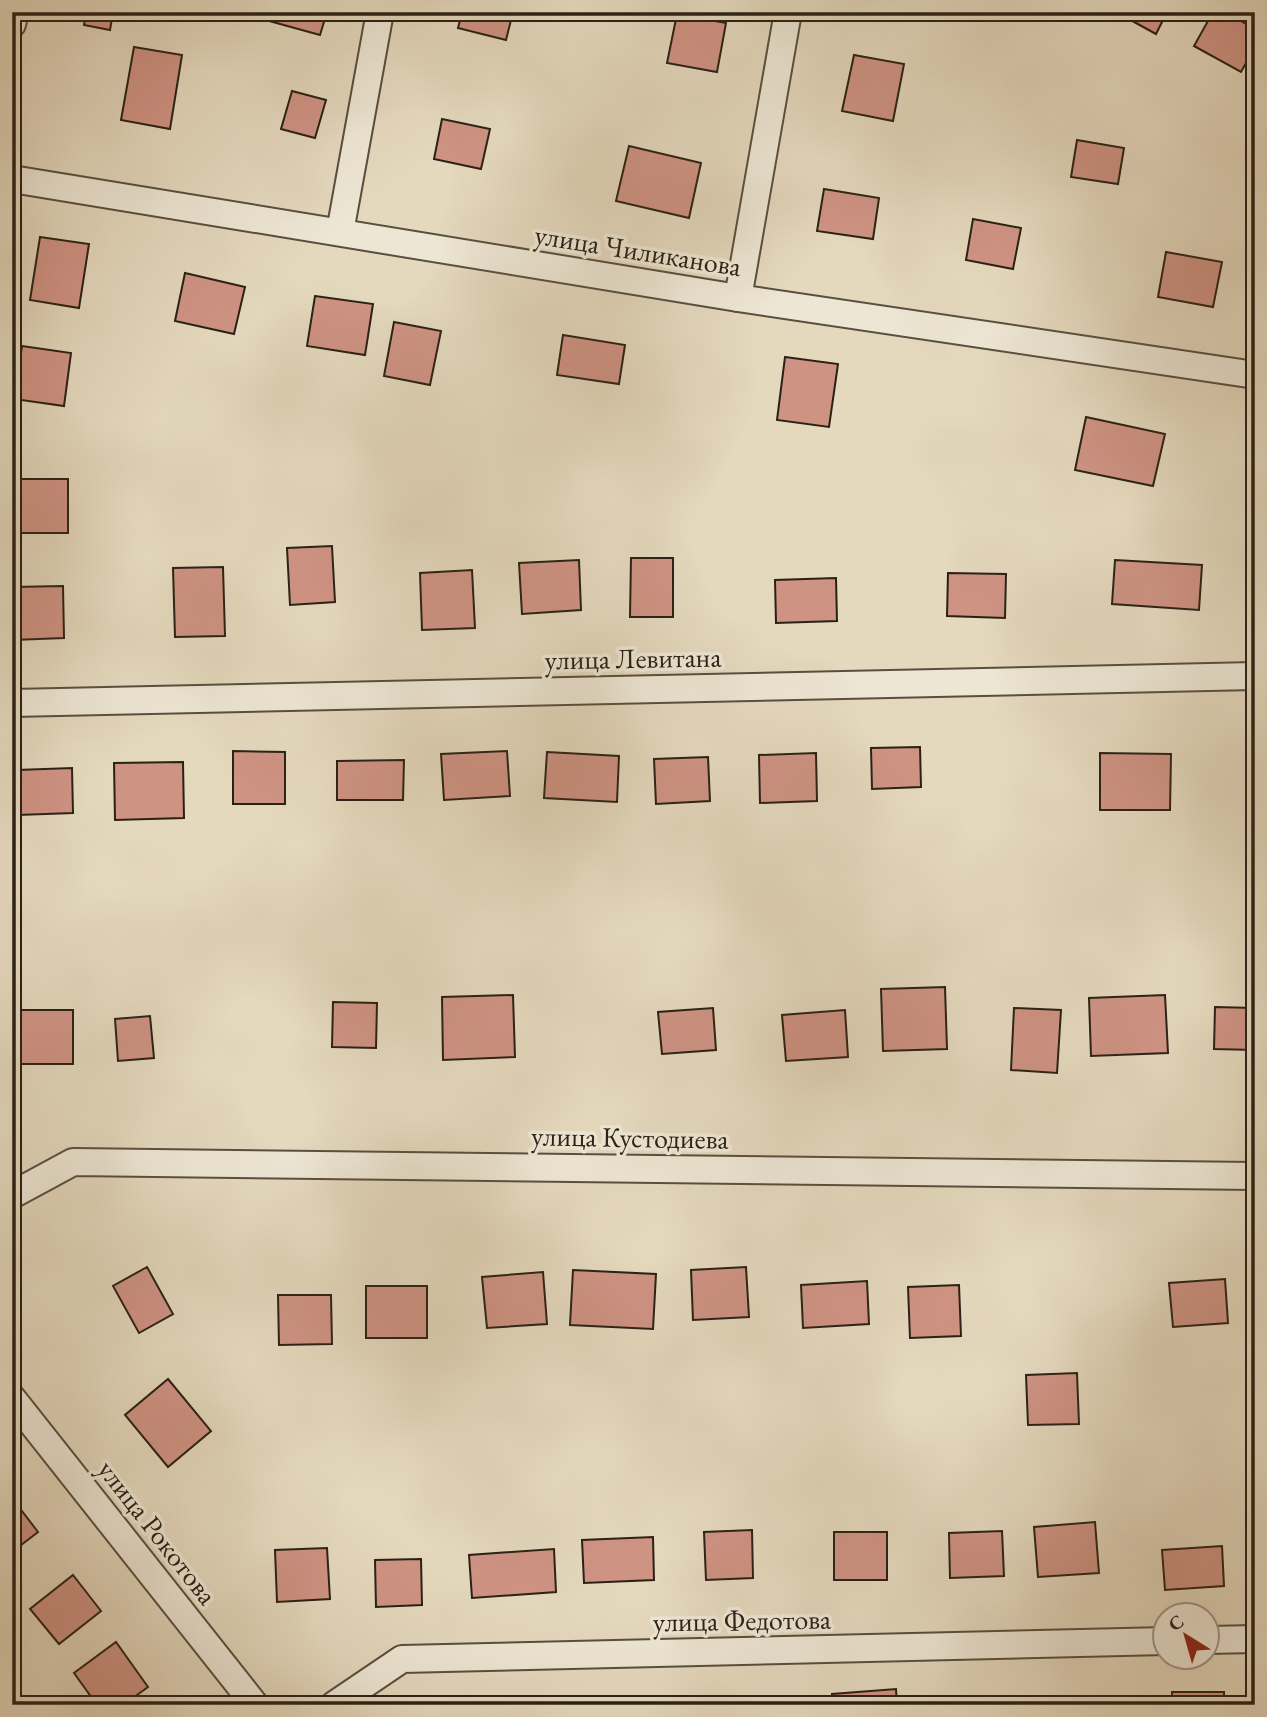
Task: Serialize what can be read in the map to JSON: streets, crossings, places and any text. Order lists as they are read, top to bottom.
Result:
{
  "streets": {
    "street": [
      "улица Чиликанова",
      "улица Левитана",
      "улица Кустодиева",
      "улица Рокотова",
      "улица Федотова"
    ]
  },
  "north": "top left"
}
